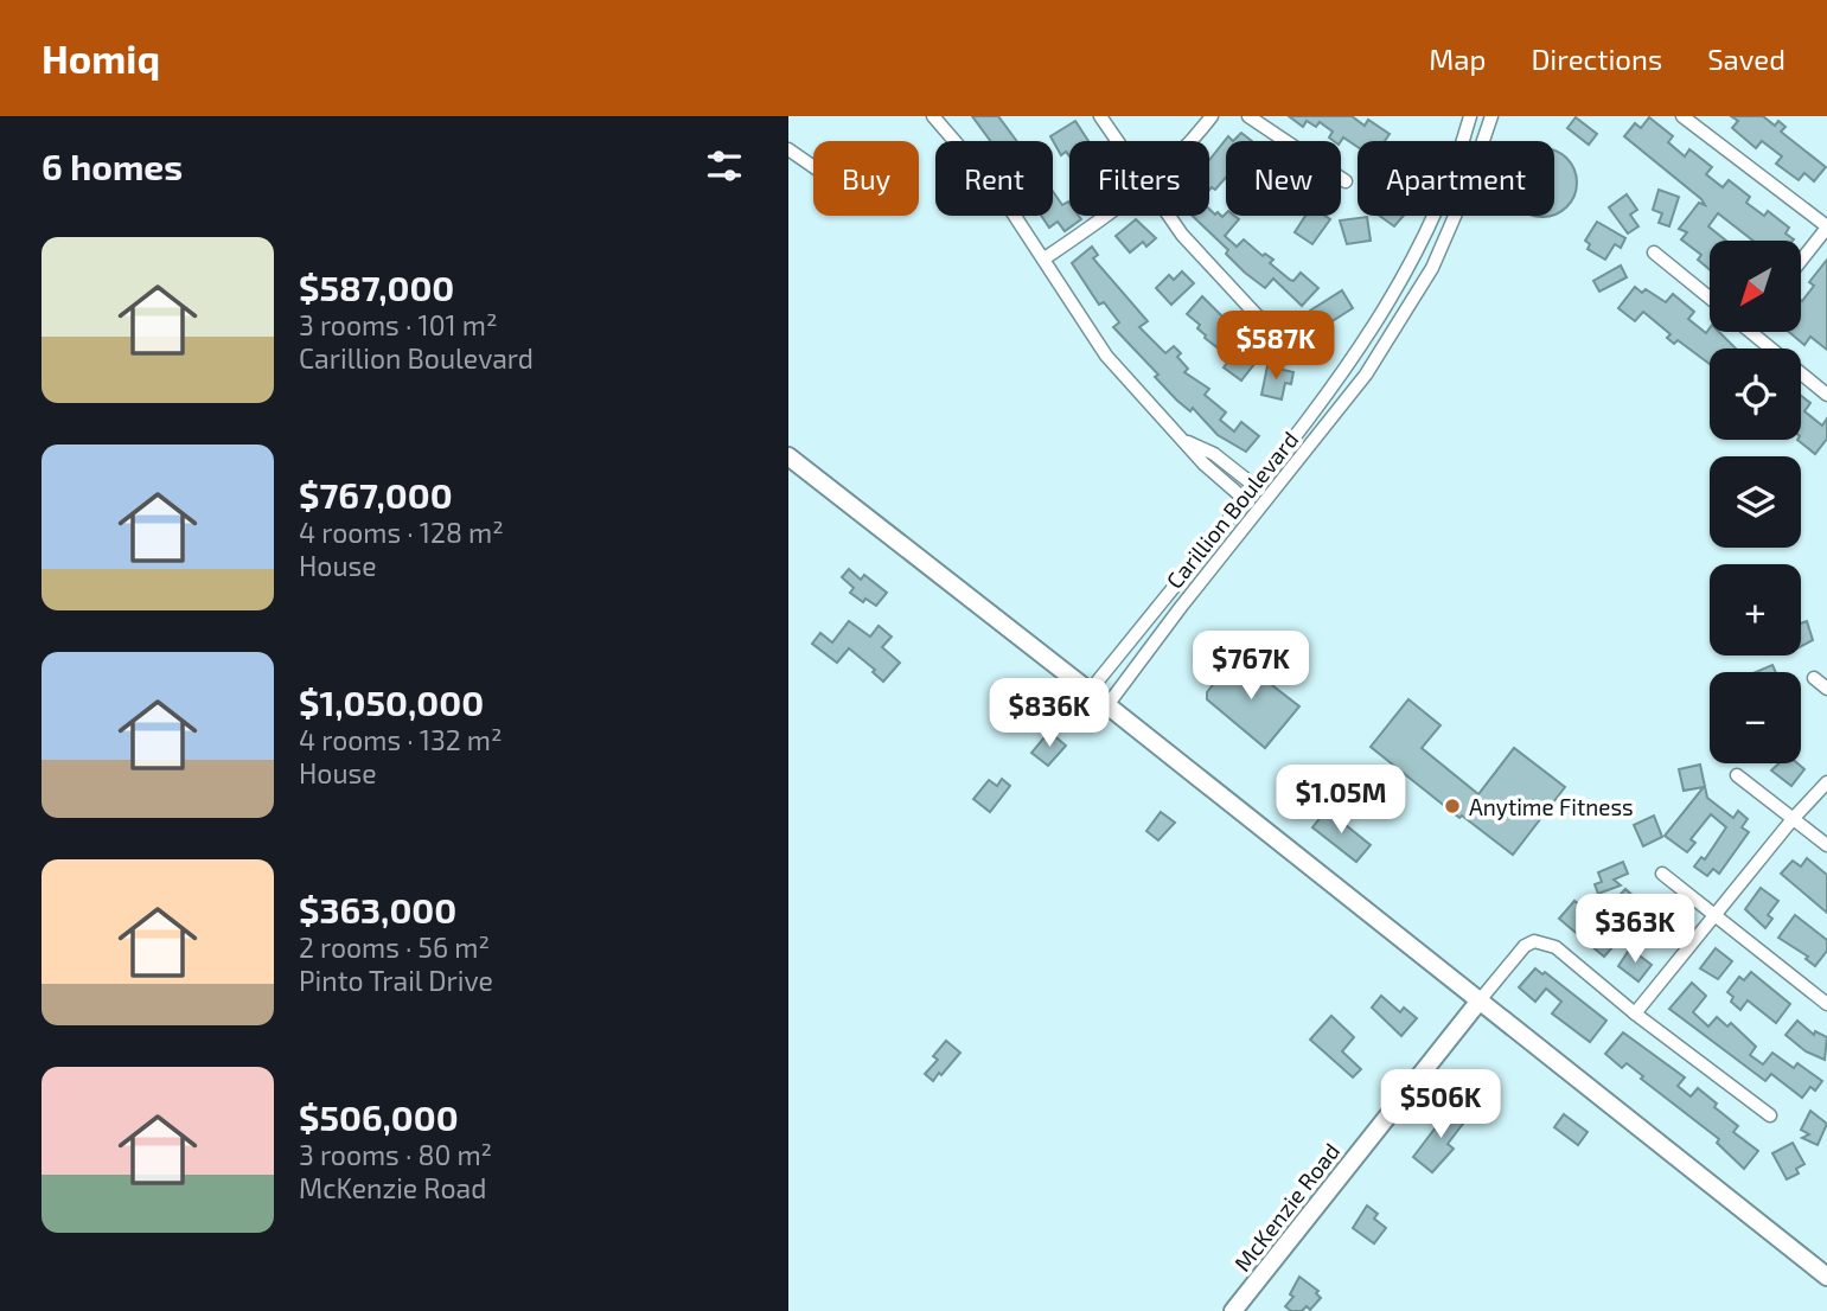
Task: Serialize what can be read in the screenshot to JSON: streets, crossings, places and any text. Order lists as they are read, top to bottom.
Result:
{
  "streets": {
    "main road": ["McKenzie Road"],
    "street": ["Carillion Boulevard"]
  },
  "places": ["Anytime Fitness"],
  "north": "bottom left",
  "page": {
    "header": "Homiq",
    "nav": ["Map", "Directions", "Saved"],
    "heading": "6 homes",
    "chip": [
      "Buy",
      "Rent",
      "Filters",
      "New",
      "Apartment"
    ],
    "list": [
      {
        "name": "$587,000",
        "note": "3 rooms · 101 m² · Carillion Boulevard"
      },
      {
        "name": "$767,000",
        "note": "4 rooms · 128 m² · House"
      },
      {
        "name": "$1,050,000",
        "note": "4 rooms · 132 m² · House"
      },
      {
        "name": "$363,000",
        "note": "2 rooms · 56 m² · Pinto Trail Drive"
      },
      {
        "name": "$506,000",
        "note": "3 rooms · 80 m² · McKenzie Road"
      }
    ],
    "map_buttons": ["+", "−"],
    "price": [
      "$587K",
      "$767K",
      "$836K",
      "$1.05M",
      "$363K",
      "$506K"
    ]
  }
}
